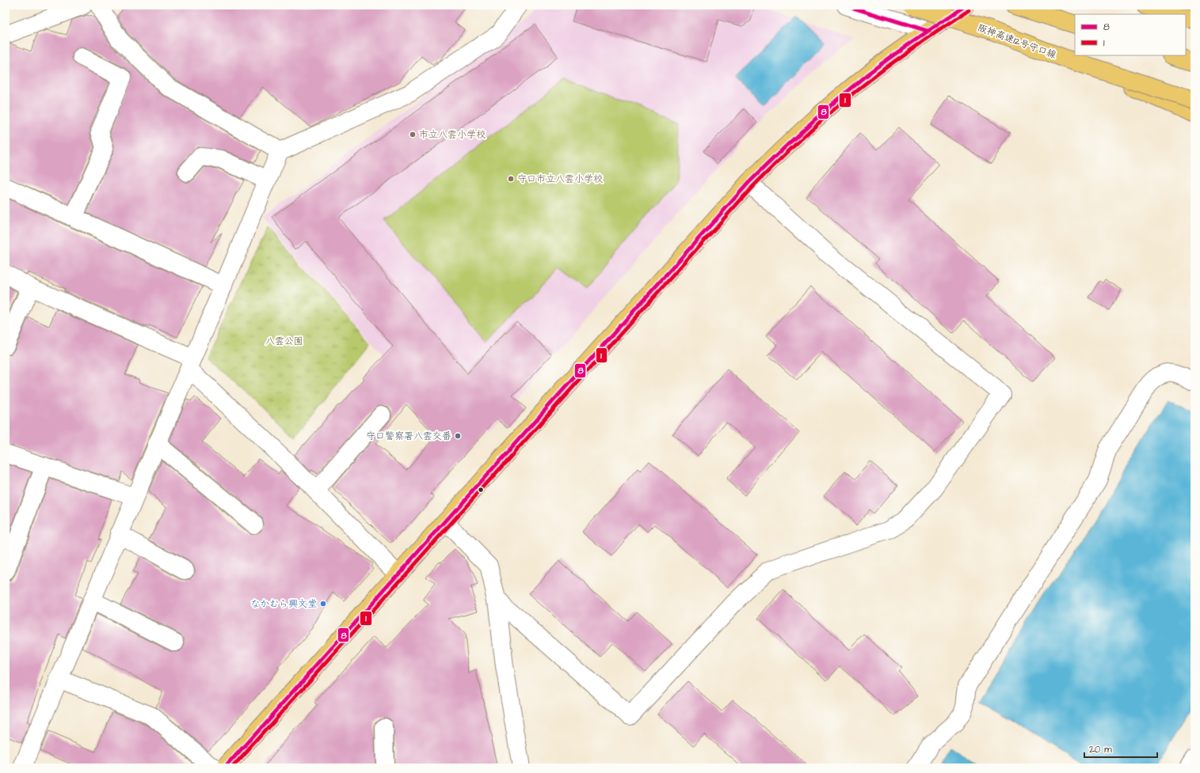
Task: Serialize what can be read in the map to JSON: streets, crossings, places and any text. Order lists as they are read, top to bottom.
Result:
{
  "streets": {
    "main road": ["阪神高速12号守口線"]
  },
  "parks": ["八雲公園"],
  "places": [
    "市立八雲小学校",
    "守口市立八雲小学校",
    "守口警察署八雲交番",
    "なかむら興文堂"
  ],
  "lines": ["transit line 8", "transit line 1"],
  "legend": ["8", "1"],
  "scale_bar": "20 m"
}
